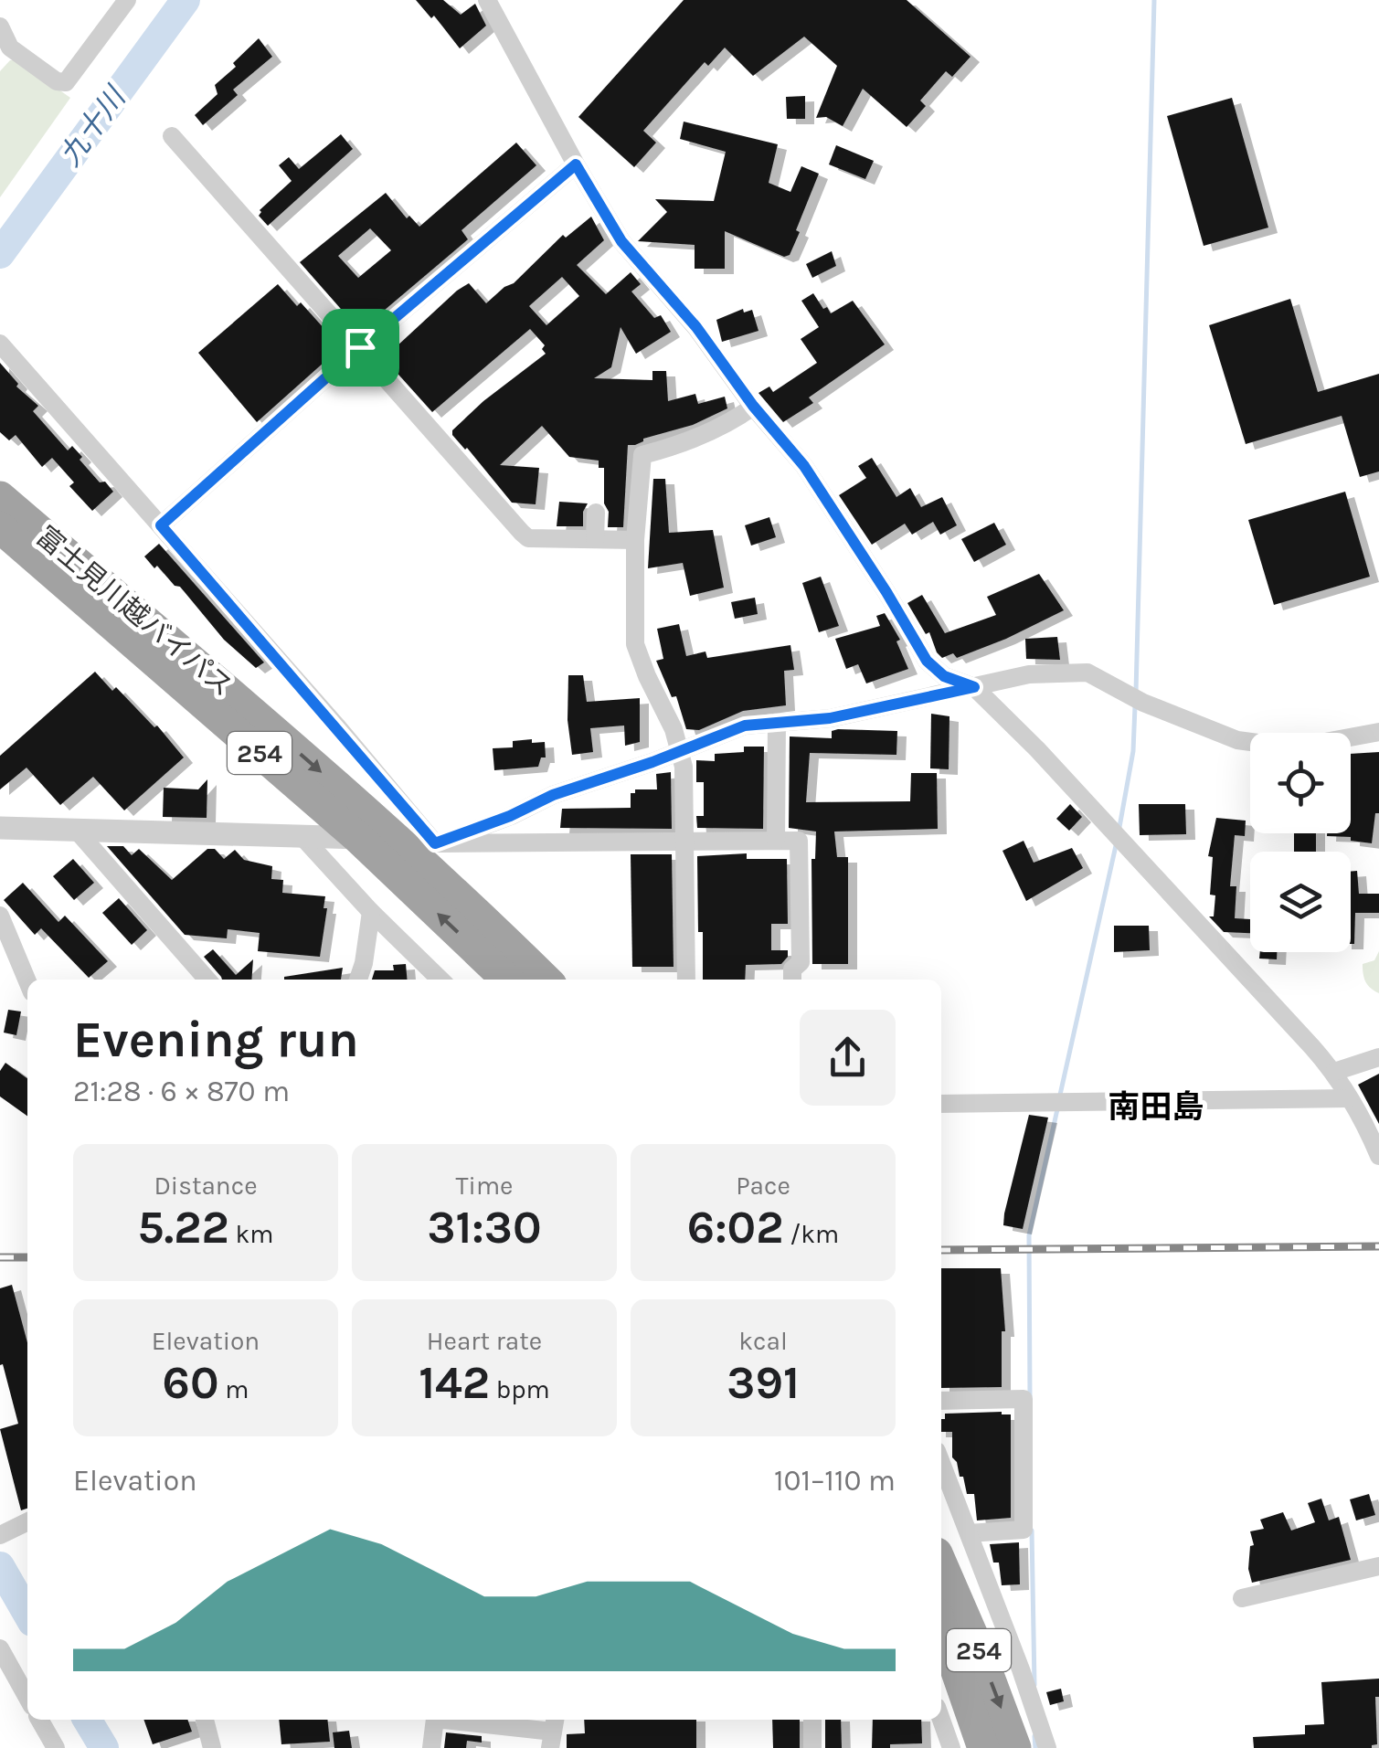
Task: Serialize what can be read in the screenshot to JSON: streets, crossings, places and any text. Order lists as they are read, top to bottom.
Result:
{
  "streets": {
    "highway": ["富士見川越バイパス", "254"]
  },
  "districts": ["南田島"],
  "water": ["九十川"],
  "page": {
    "heading": ["Evening run", "21:28 · 6 × 870 m"],
    "stats": [
      ["Distance", "5.22 km"],
      ["Time", "31:30"],
      ["Pace", "6:02 /km"],
      ["Elevation", "60 m"],
      ["Heart rate", "142 bpm"],
      ["kcal", "391"]
    ],
    "chart": ["Elevation", "101–110 m"]
  }
}
